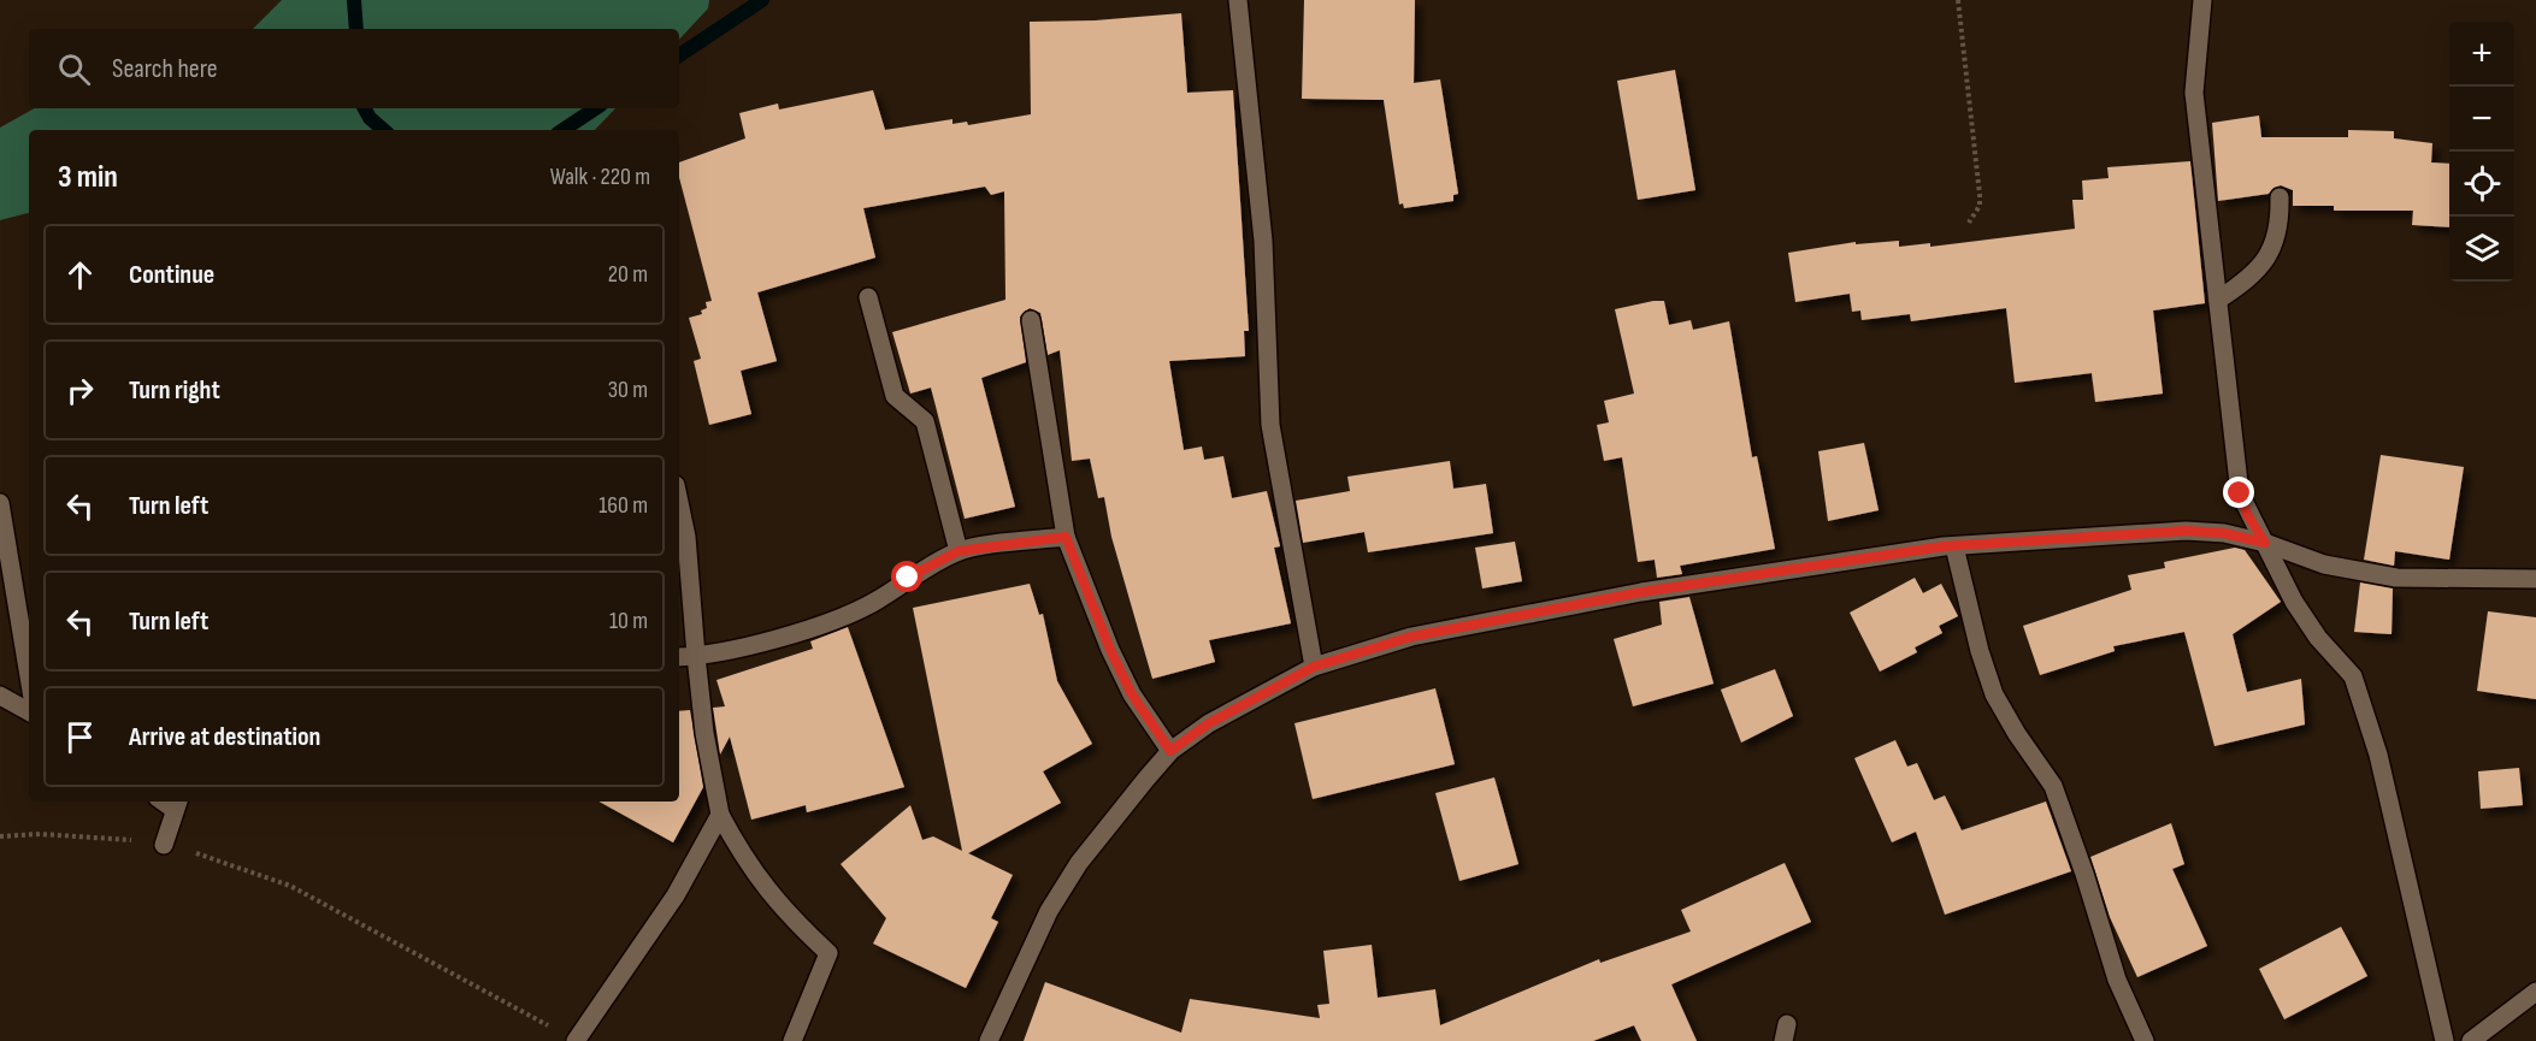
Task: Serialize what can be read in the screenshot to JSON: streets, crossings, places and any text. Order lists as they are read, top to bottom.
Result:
{
  "page": {
    "map_buttons": ["+", "−"],
    "search": "Search here",
    "heading": ["3 min", "Walk · 220 m"],
    "list": [
      ["Continue", "20 m"],
      ["Turn right", "30 m"],
      ["Turn left", "160 m"],
      ["Turn left", "10 m"],
      "Arrive at destination"
    ]
  }
}
